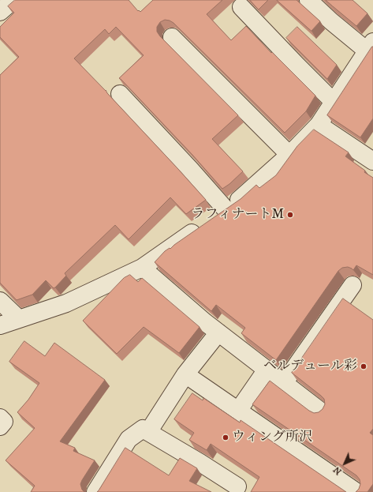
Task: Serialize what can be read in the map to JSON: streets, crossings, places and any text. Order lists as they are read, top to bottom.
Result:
{
  "places": ["ラフィナートM", "ベルデュール彩", "ウィング所沢"],
  "north": "bottom left"
}
